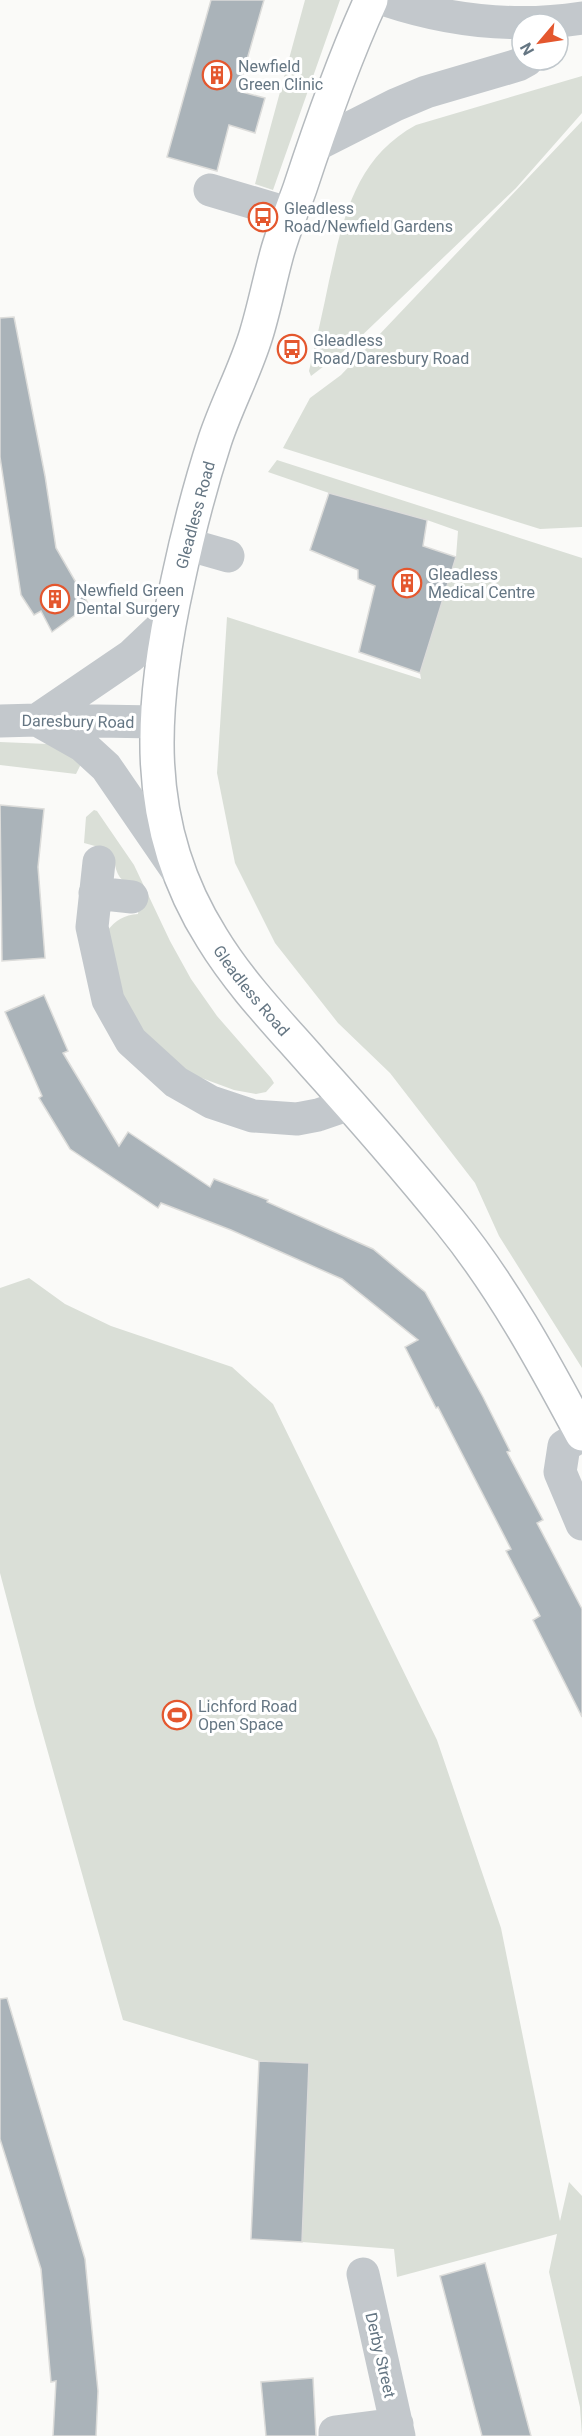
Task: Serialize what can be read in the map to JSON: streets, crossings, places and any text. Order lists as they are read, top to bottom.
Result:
{
  "streets": {
    "main road": ["Gleadless Road"],
    "street": ["Daresbury Road", "Derby Street"]
  },
  "crossings": [
    ["Gleadless Road", "Daresbury Road"]
  ],
  "places": {
    "building": ["Newfield Green Clinic", "Gleadless Medical Centre", "Newfield Green Dental Surgery"],
    "bus stop": ["Gleadless Road/Newfield Gardens", "Gleadless Road/Daresbury Road"],
    "sports": ["Lichford Road Open Space"]
  },
  "north": "bottom left"
}
